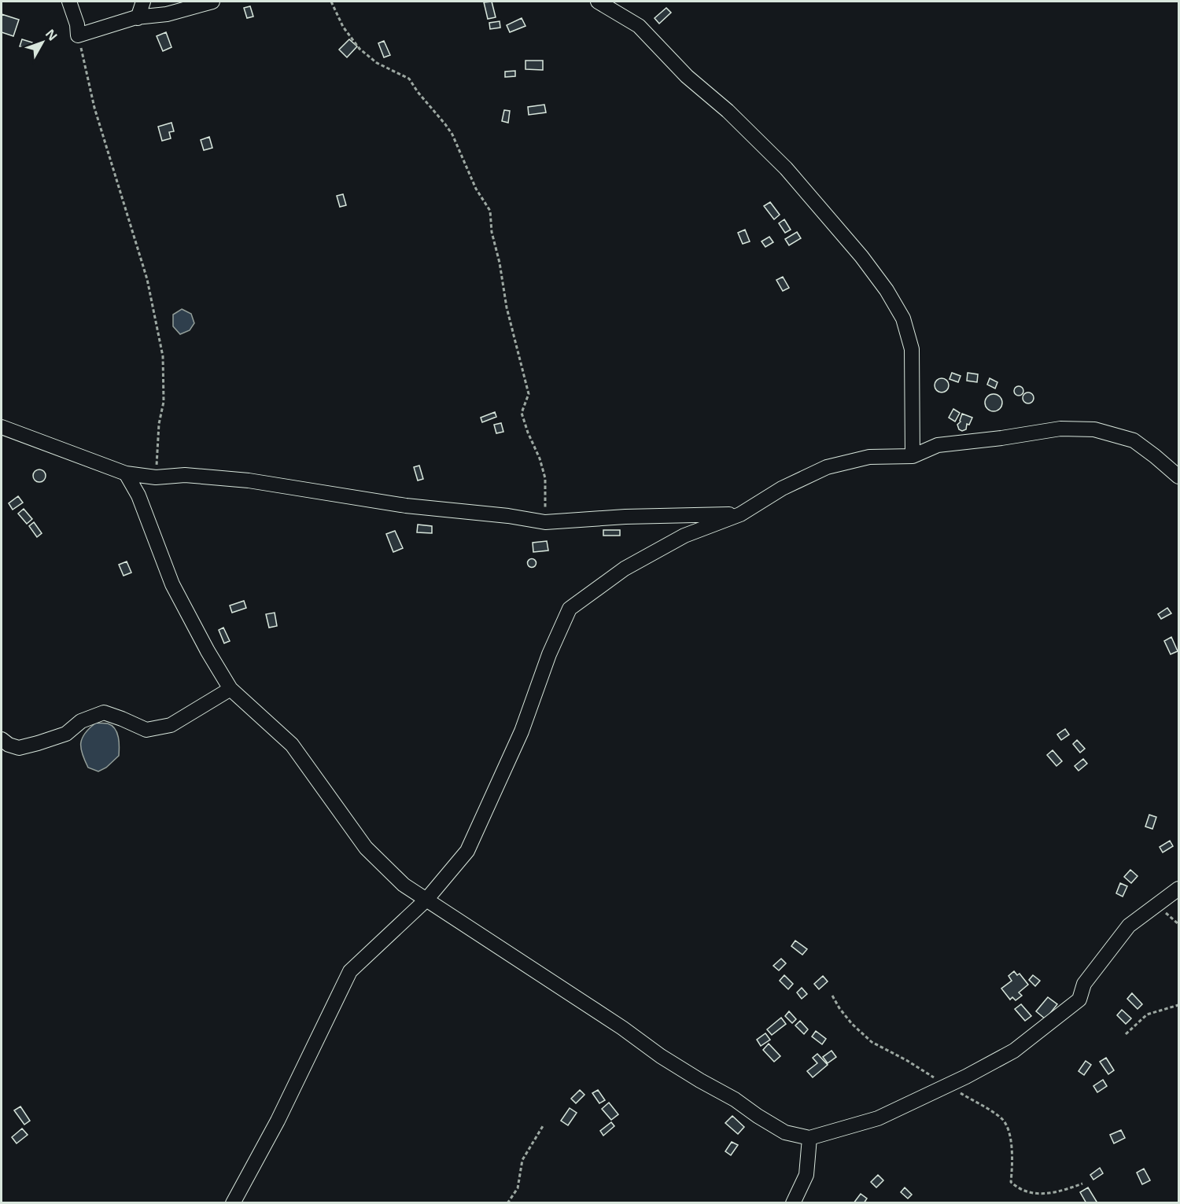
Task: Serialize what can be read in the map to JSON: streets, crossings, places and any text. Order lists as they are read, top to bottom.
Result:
{
  "north": "top right"
}
